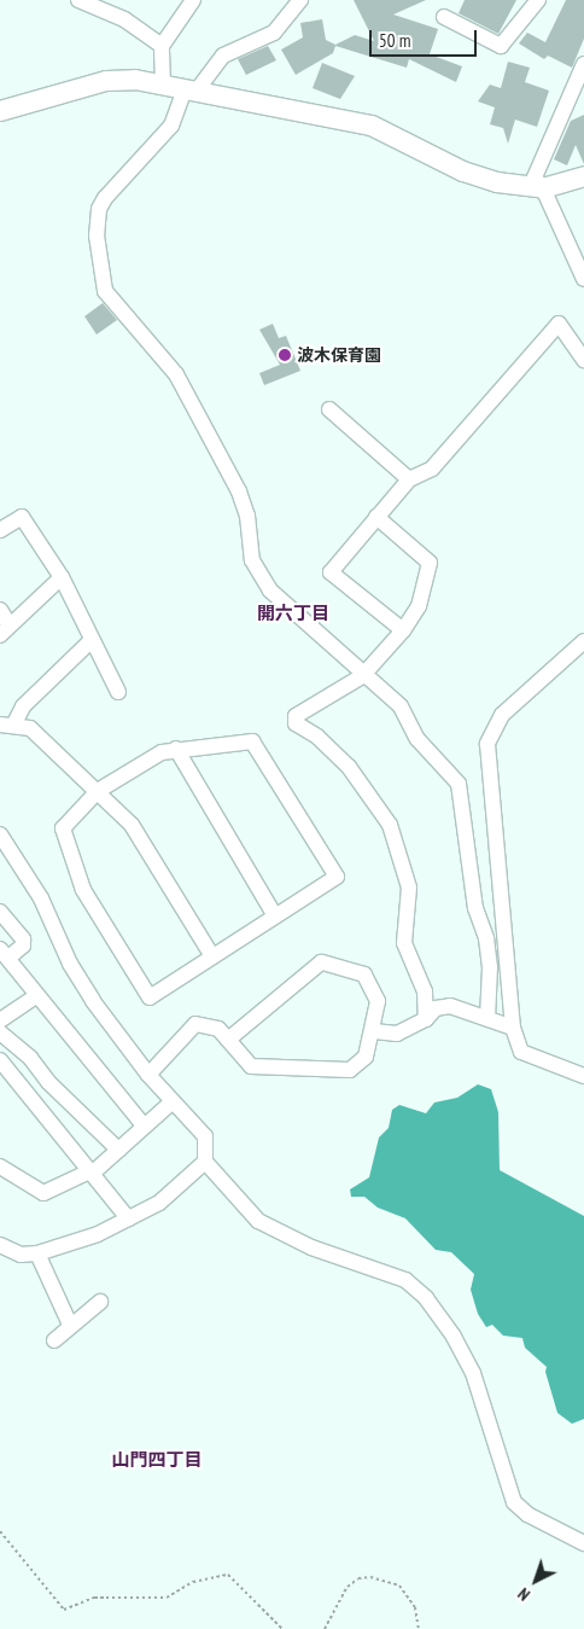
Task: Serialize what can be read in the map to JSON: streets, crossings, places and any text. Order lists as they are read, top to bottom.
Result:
{
  "districts": ["開六丁目", "山門四丁目"],
  "places": ["波木保育園"],
  "scale_bar": "50 m",
  "north": "bottom left"
}
